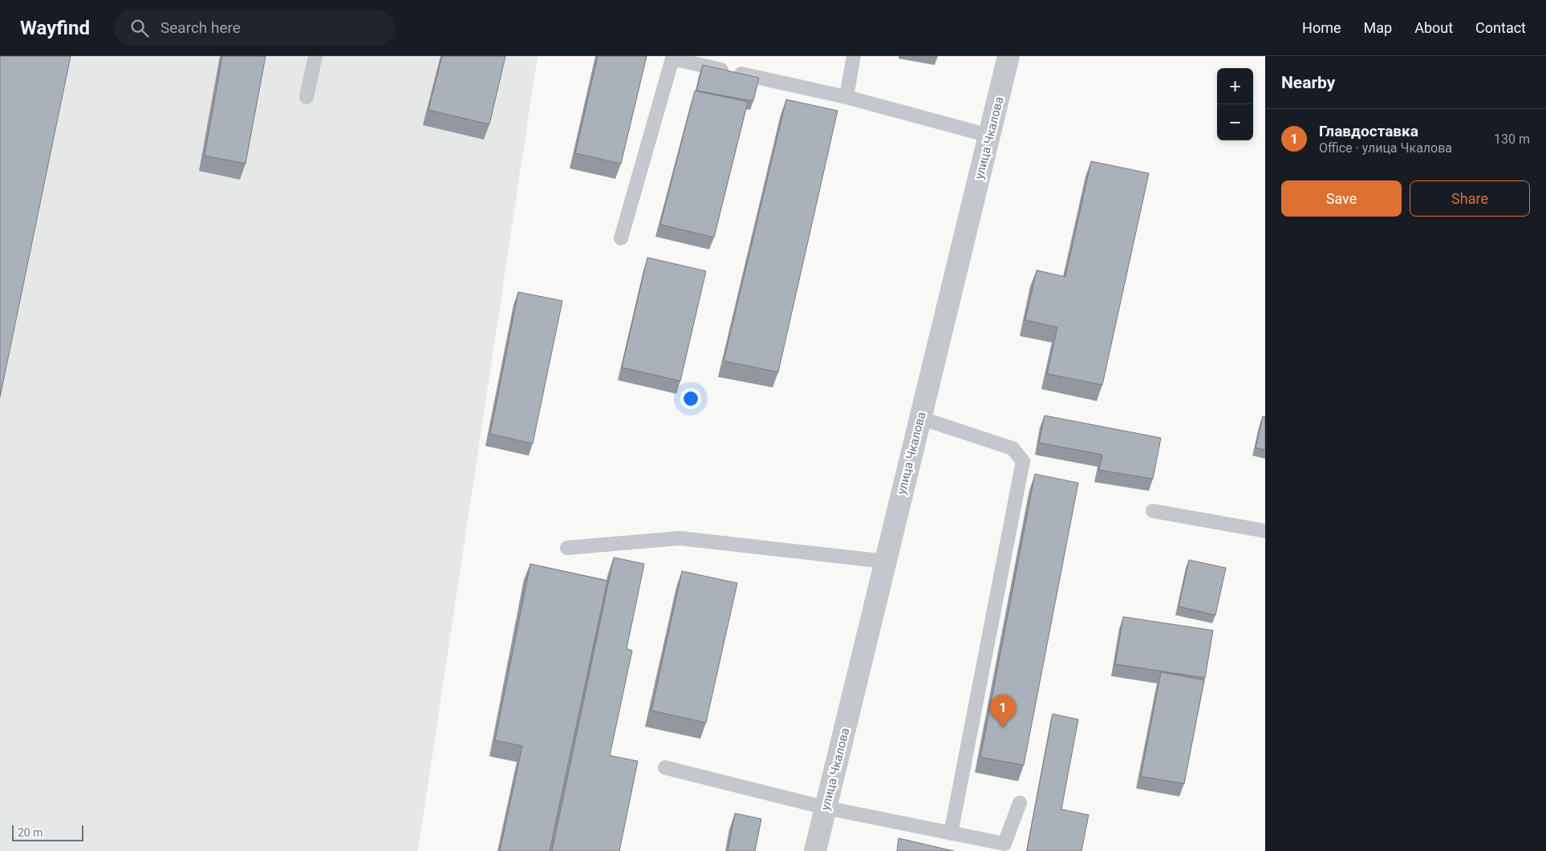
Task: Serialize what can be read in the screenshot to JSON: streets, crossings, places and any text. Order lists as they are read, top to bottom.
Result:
{
  "streets": {
    "street": ["улица Чкалова"]
  },
  "scale_bar": "20 m",
  "page": {
    "header": "Wayfind",
    "search": "Search here",
    "nav": [
      "Home",
      "Map",
      "About",
      "Contact"
    ],
    "heading": "Nearby",
    "map_buttons": ["+", "−"],
    "list": [
      {
        "mark": "1",
        "name": "Главдоставка",
        "note": "Office · улица Чкалова",
        "value": "130 m"
      }
    ],
    "buttons": ["Save", "Share"],
    "pins": "1",
    "scale": "20 m"
  }
}
